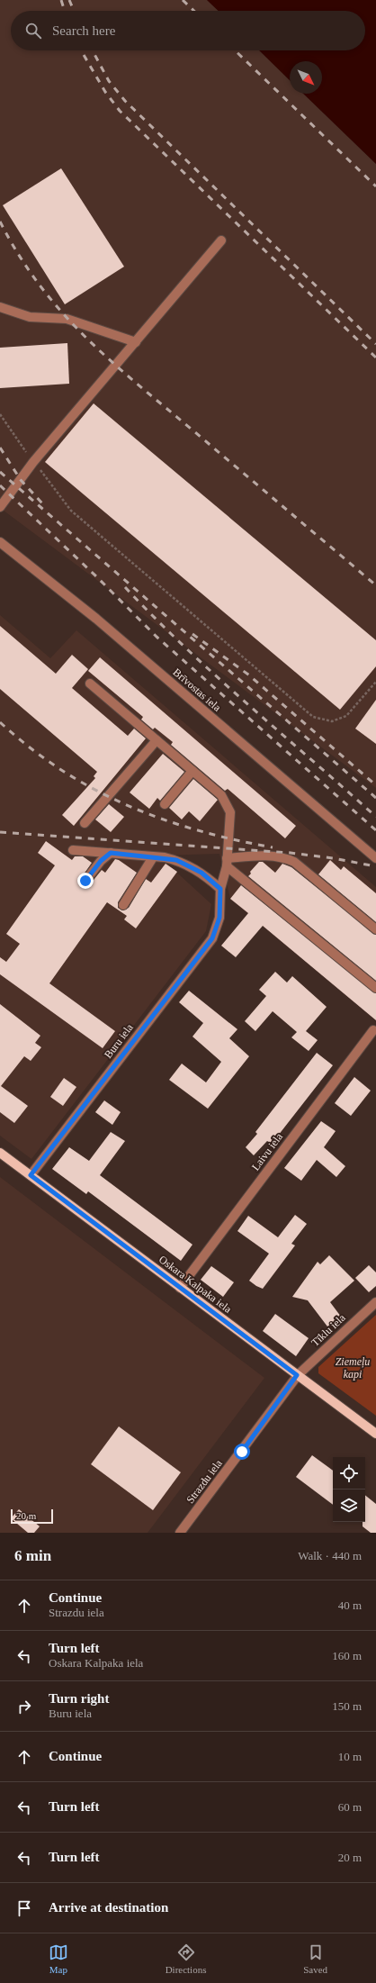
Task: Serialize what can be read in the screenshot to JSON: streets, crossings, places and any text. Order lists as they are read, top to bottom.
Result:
{
  "streets": {
    "main road": ["Oskara Kalpaka iela"],
    "street": [
      "Brīvostas iela",
      "Buru iela",
      "Laivu iela",
      "Tīklu iela",
      "Strazdu iela"
    ]
  },
  "crossings": [
    ["Buru iela", "Oskara Kalpaka iela"],
    ["Laivu iela", "Oskara Kalpaka iela"],
    ["Oskara Kalpaka iela", "Tīklu iela"],
    ["Oskara Kalpaka iela", "Strazdu iela"],
    ["Tīklu iela", "Strazdu iela"]
  ],
  "parks": ["Ziemeļu kapi"],
  "scale_bar": "20 m",
  "north": "bottom right",
  "page": {
    "search": "Search here",
    "scale": "20 m",
    "heading": ["6 min", "Walk · 440 m"],
    "list": [
      ["Continue", "Strazdu iela", "40 m"],
      ["Turn left", "Oskara Kalpaka iela", "160 m"],
      ["Turn right", "Buru iela", "150 m"],
      ["Continue", "10 m"],
      ["Turn left", "60 m"],
      ["Turn left", "20 m"],
      "Arrive at destination"
    ],
    "nav": ["Map", "Directions", "Saved"]
  }
}
